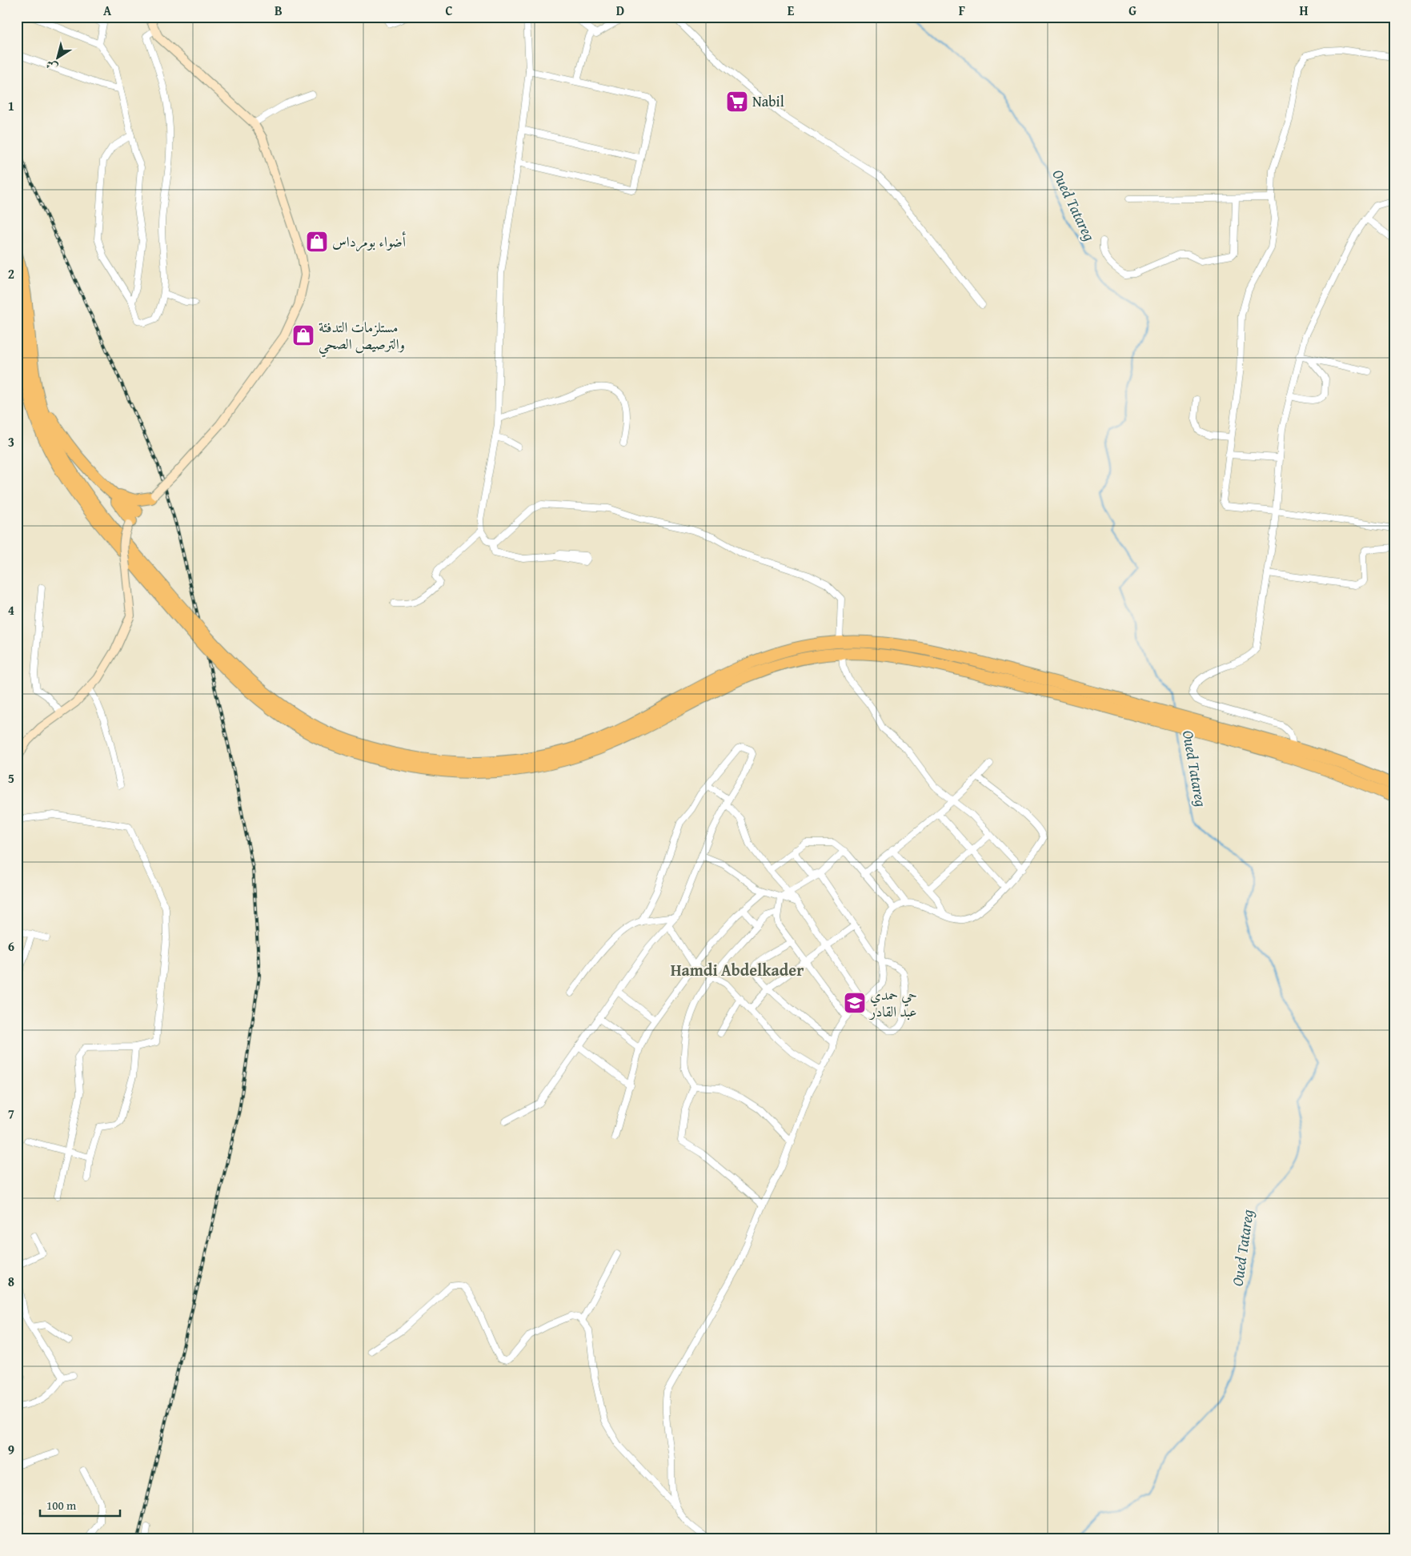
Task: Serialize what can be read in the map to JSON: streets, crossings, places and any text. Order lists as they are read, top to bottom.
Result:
{
  "districts": ["Hamdi Abdelkader"],
  "water": ["Oued Tatareg"],
  "places": {
    "supermarket": ["Nabil"],
    "shop": ["أضواء بومرداس", "مستلزمات التدفئة والترصيص الصحي"],
    "school or university": ["حي حمدي عبد القادر"]
  },
  "scale_bar": "100 m",
  "north": "bottom left",
  "grid": {
    "columns": [
      "A",
      "B",
      "C",
      "D",
      "E",
      "F",
      "G",
      "H"
    ],
    "rows": [
      "1",
      "2",
      "3",
      "4",
      "5",
      "6",
      "7",
      "8",
      "9"
    ]
  }
}
